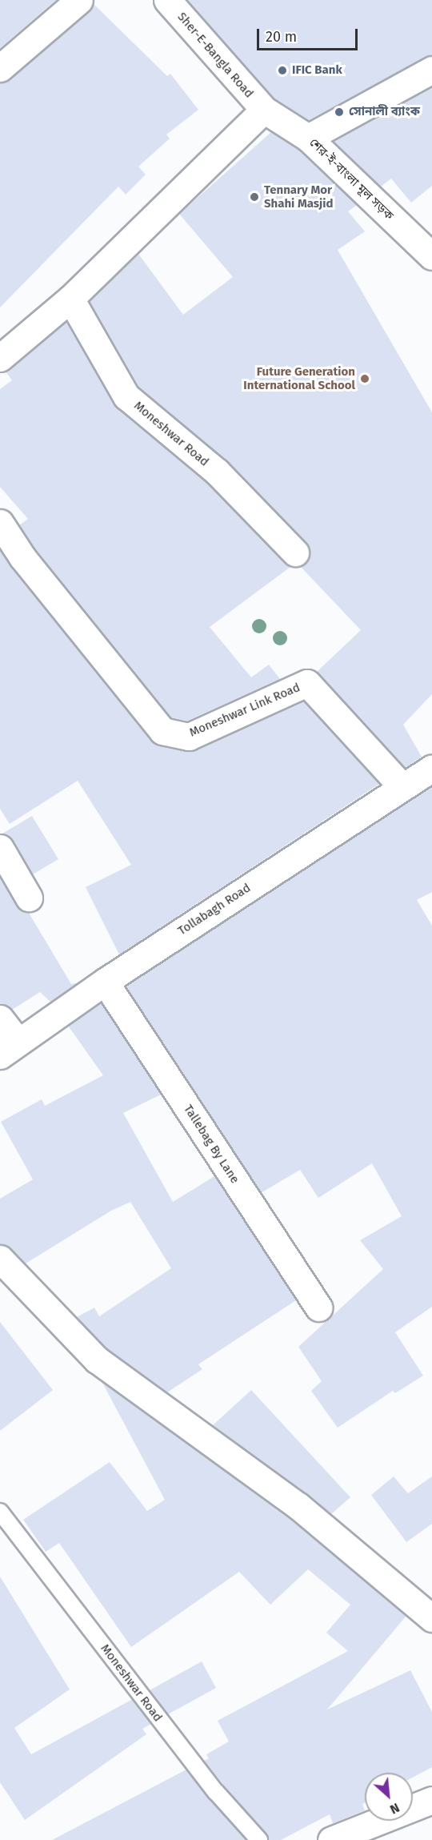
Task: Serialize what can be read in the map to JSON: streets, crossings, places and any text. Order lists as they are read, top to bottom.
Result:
{
  "streets": {
    "street": [
      "Sher-E-Bangla Road",
      "শের-ই-বাংলা মূল সড়ক",
      "Moneshwar Road",
      "Moneshwar Link Road",
      "Tollabagh Road",
      "Tallebag By Lane"
    ]
  },
  "crossings": [
    ["Sher-E-Bangla Road", "শের-ই-বাংলা মূল সড়ক"],
    ["Moneshwar Link Road", "Tollabagh Road"],
    ["Tollabagh Road", "Tallebag By Lane"]
  ],
  "places": [
    "IFIC Bank",
    "সোনালী ব্যাংক",
    "Tennary Mor Shahi Masjid",
    "Future Generation International School"
  ],
  "scale_bar": "20 m",
  "north": "bottom right"
}
